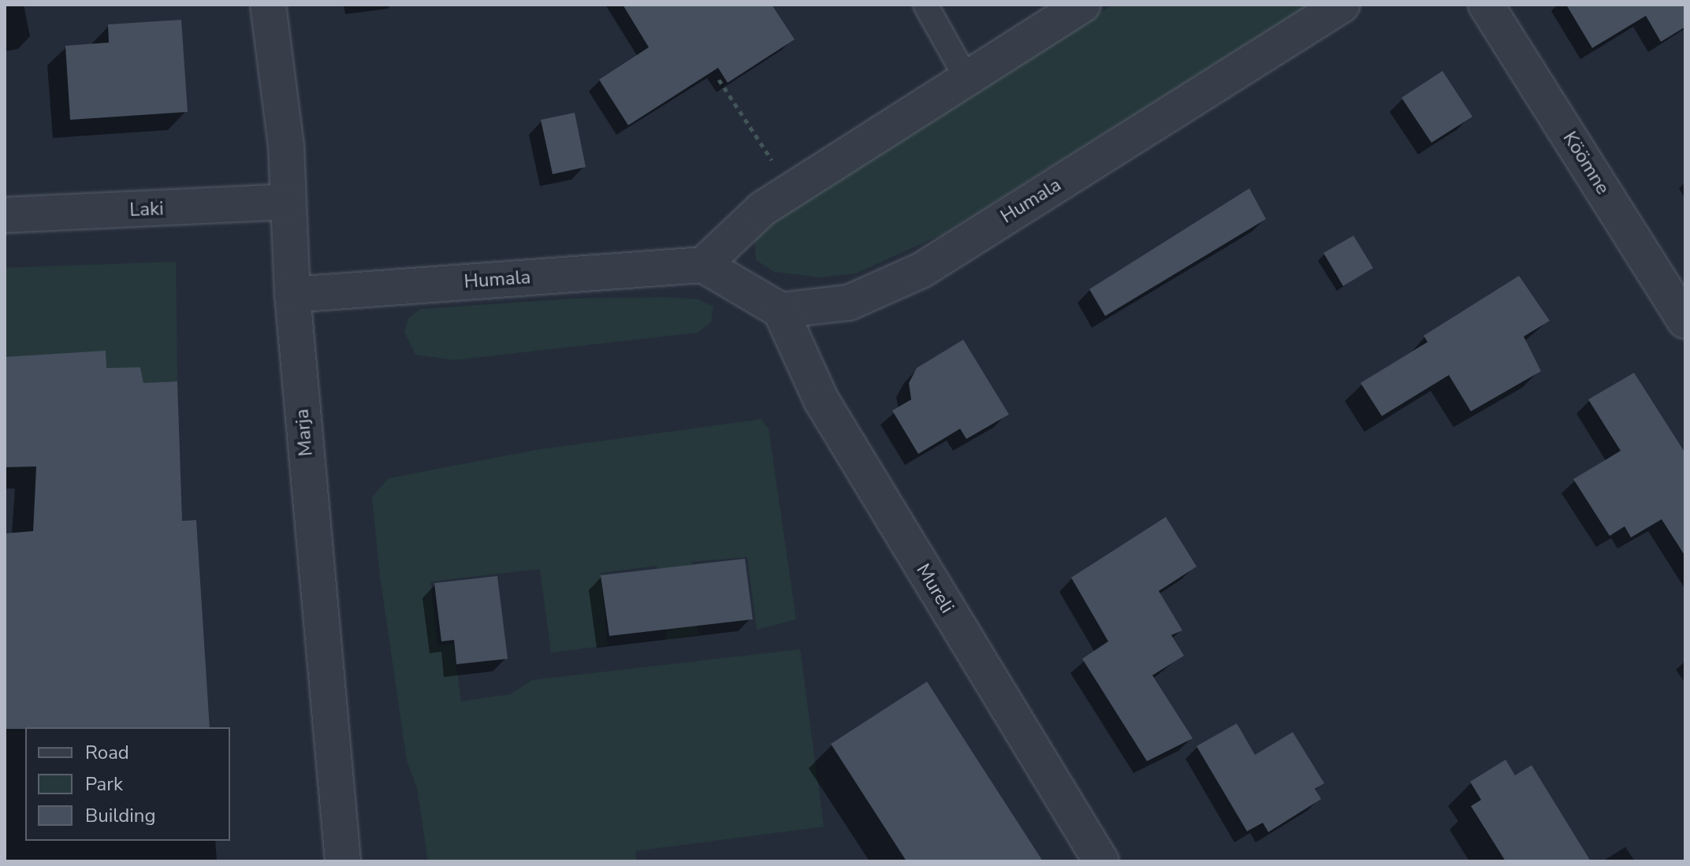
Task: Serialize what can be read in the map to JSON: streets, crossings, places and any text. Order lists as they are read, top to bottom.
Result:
{
  "streets": {
    "street": [
      "Köömne",
      "Humala",
      "Laki",
      "Marja",
      "Mureli"
    ]
  },
  "crossings": [
    ["Humala", "Marja"],
    ["Humala", "Mureli"],
    ["Laki", "Marja"]
  ],
  "legend": ["Road", "Park", "Building"]
}
